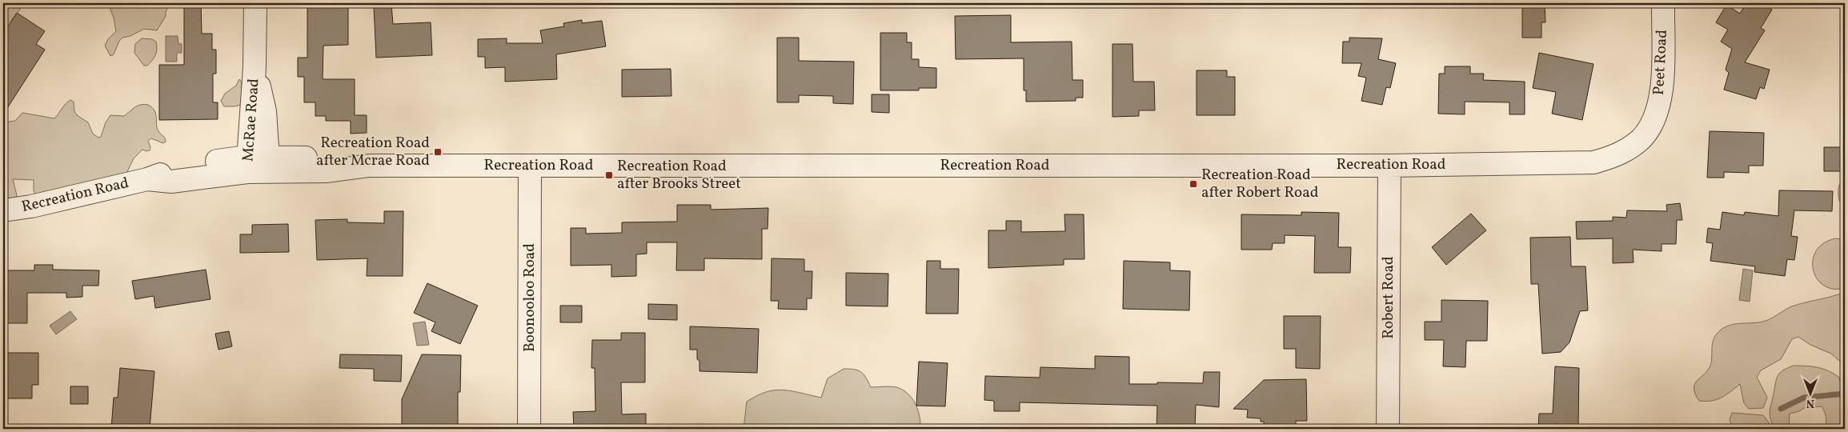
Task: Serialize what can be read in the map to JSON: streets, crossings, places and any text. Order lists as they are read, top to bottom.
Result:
{
  "streets": {
    "street": [
      "Peet Road",
      "McRae Road",
      "Recreation Road",
      "Boonooloo Road",
      "Robert Road"
    ]
  },
  "crossings": [
    ["Peet Road", "Recreation Road"],
    ["McRae Road", "Recreation Road"],
    ["Recreation Road", "Boonooloo Road"],
    ["Recreation Road", "Robert Road"]
  ],
  "places": {
    "transit": ["Recreation Road after Mcrae Road", "Recreation Road after Brooks Street", "Recreation Road after Robert Road"]
  },
  "north": "bottom"
}
